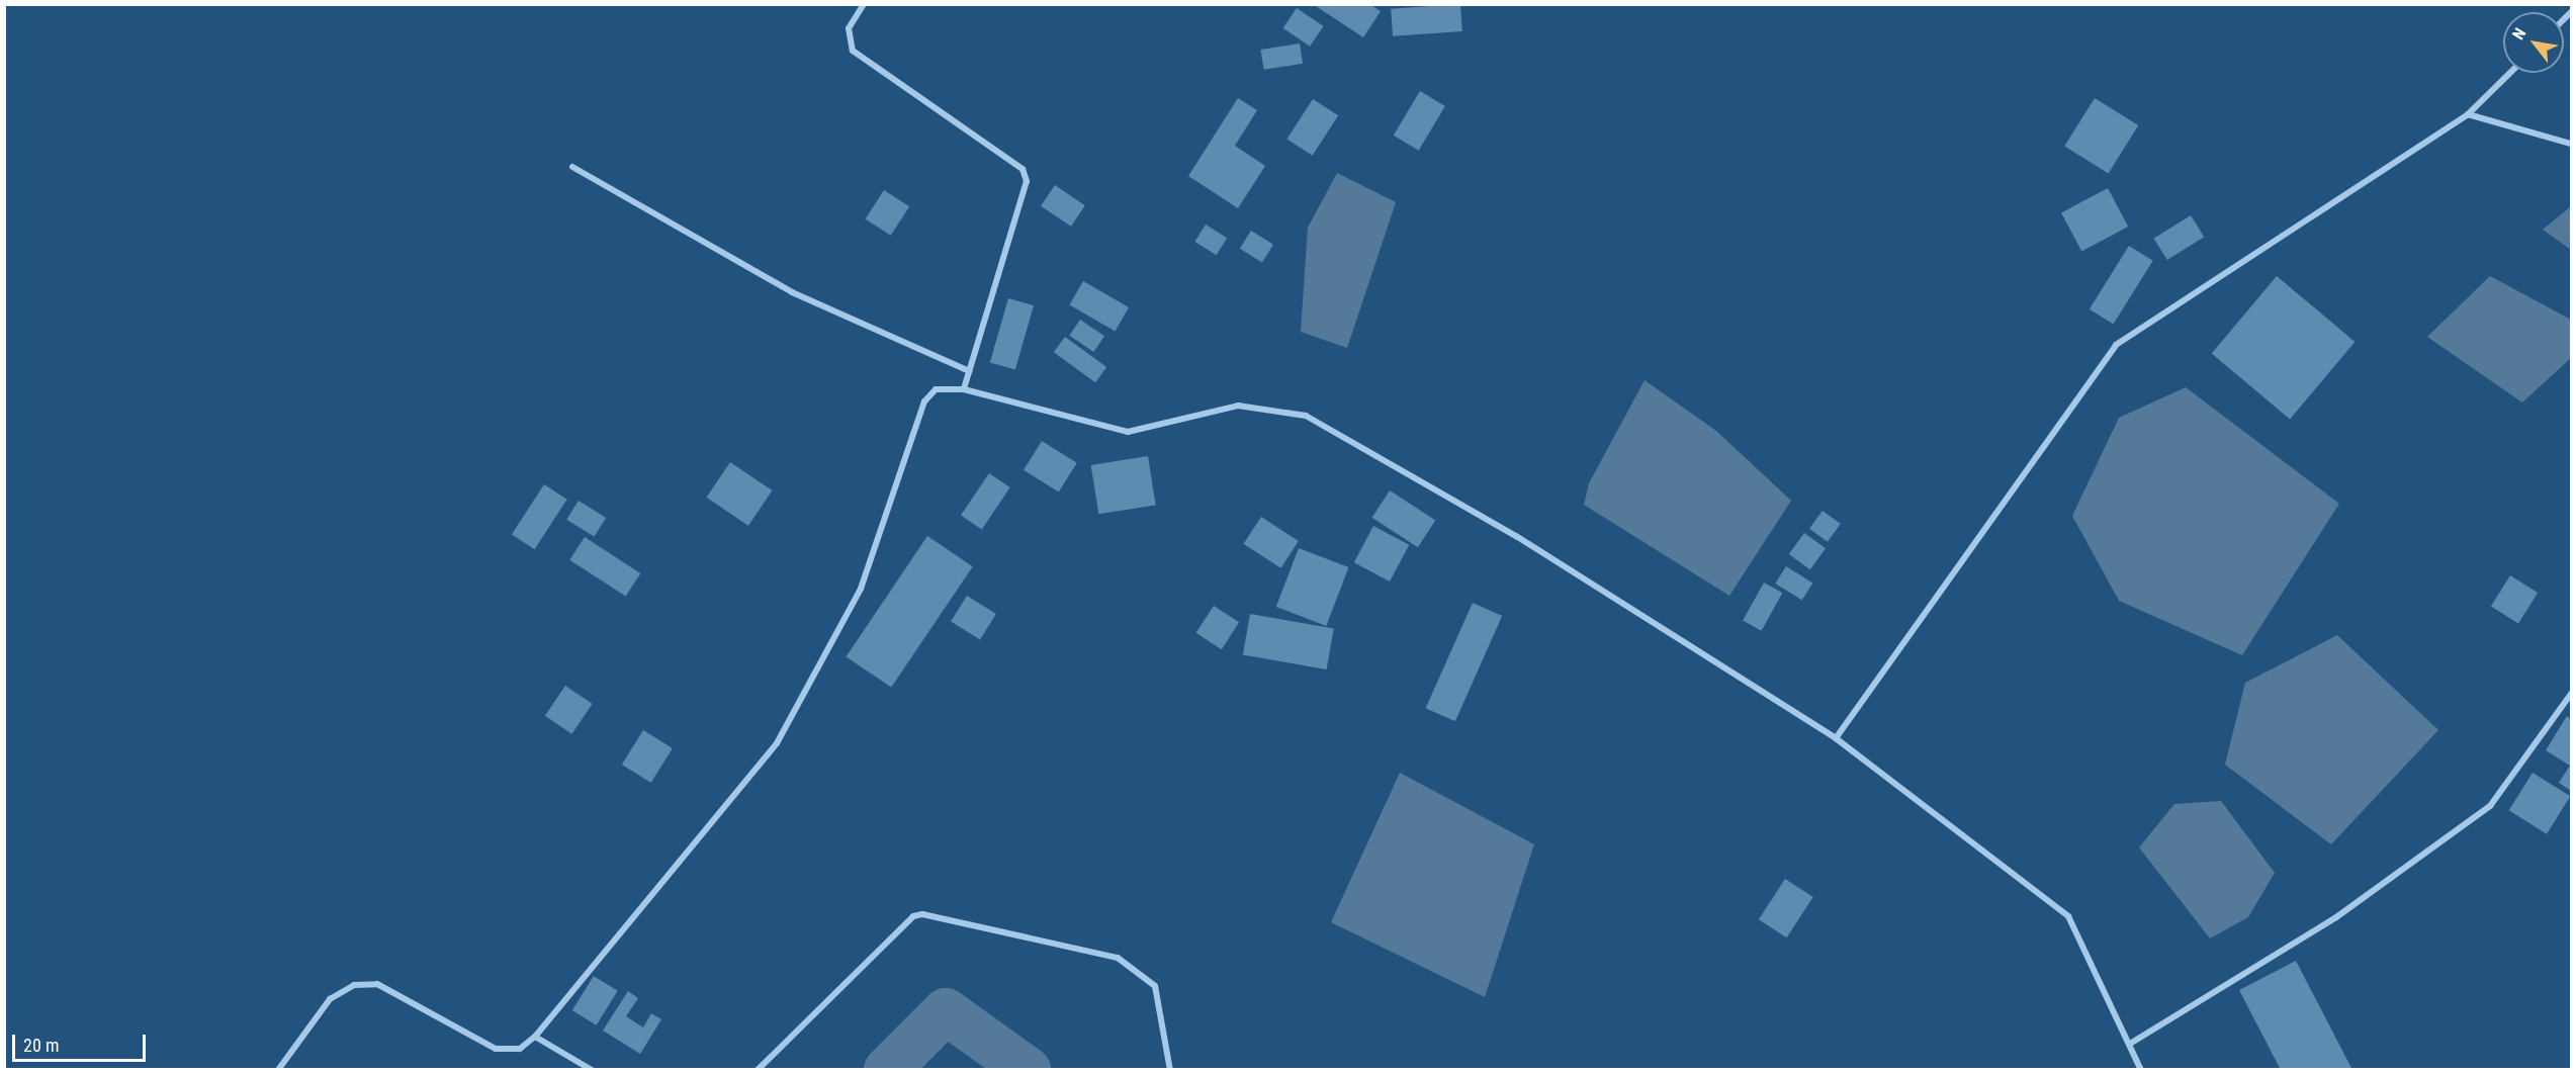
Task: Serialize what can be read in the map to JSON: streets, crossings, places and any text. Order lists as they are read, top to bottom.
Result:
{
  "scale_bar": "20 m",
  "north": "top left"
}
